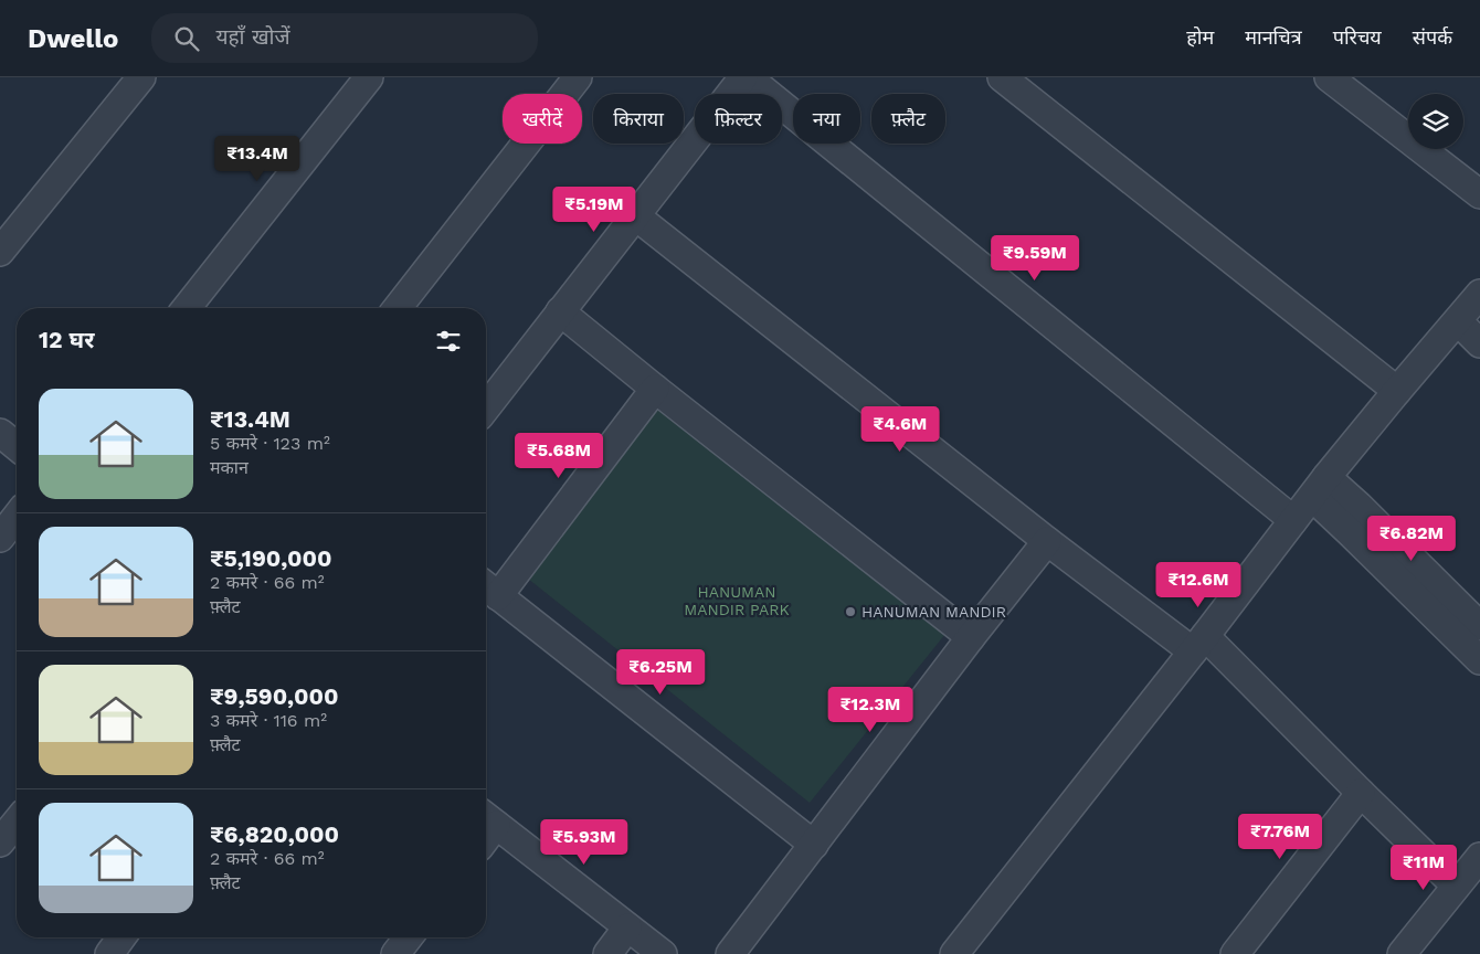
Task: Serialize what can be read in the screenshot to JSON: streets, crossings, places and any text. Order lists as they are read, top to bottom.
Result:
{
  "parks": ["HANUMAN MANDIR PARK"],
  "places": ["HANUMAN MANDIR"],
  "page": {
    "header": "Dwello",
    "search": "यहाँ खोजें",
    "nav": [
      "होम",
      "मानचित्र",
      "परिचय",
      "संपर्क"
    ],
    "chip": [
      "खरीदें",
      "किराया",
      "फ़िल्टर",
      "नया",
      "फ़्लैट"
    ],
    "price": [
      "₹13.4M",
      "₹5.19M",
      "₹9.59M",
      "₹4.6M",
      "₹5.68M",
      "₹6.82M",
      "₹12.6M",
      "₹6.25M",
      "₹12.3M",
      "₹7.76M",
      "₹5.93M",
      "₹11M"
    ],
    "heading": "12 घर",
    "list": [
      {
        "name": "₹13.4M",
        "note": "5 कमरे · 123 m² · मकान"
      },
      {
        "name": "₹5,190,000",
        "note": "2 कमरे · 66 m² · फ़्लैट"
      },
      {
        "name": "₹9,590,000",
        "note": "3 कमरे · 116 m² · फ़्लैट"
      },
      {
        "name": "₹6,820,000",
        "note": "2 कमरे · 66 m² · फ़्लैट"
      }
    ]
  }
}
